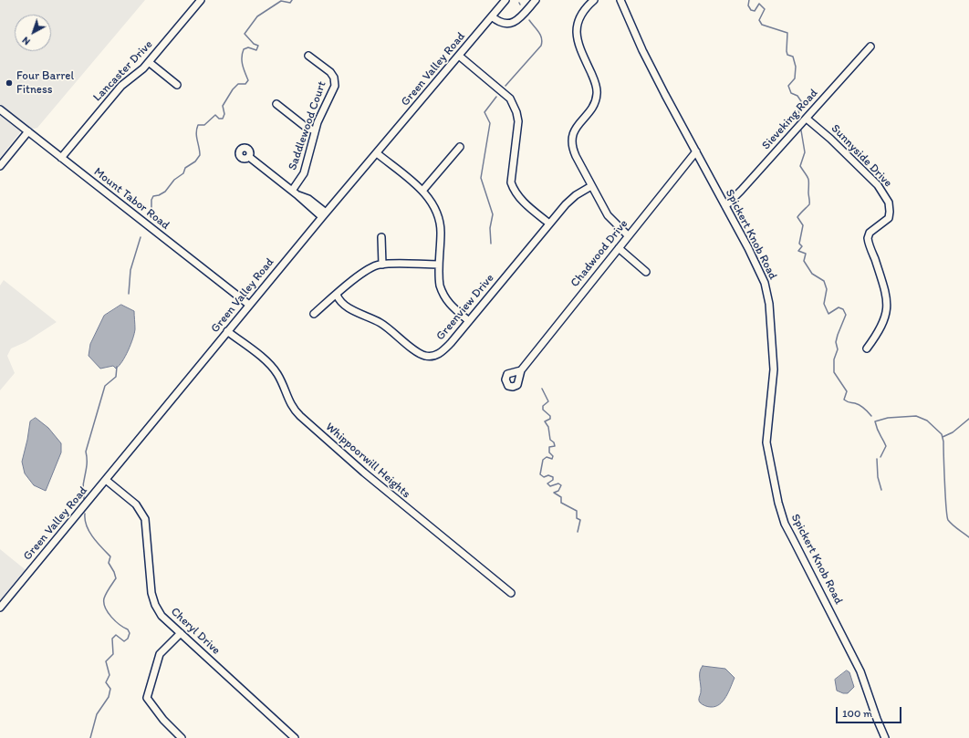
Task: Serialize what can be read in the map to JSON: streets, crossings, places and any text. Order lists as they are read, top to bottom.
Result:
{
  "streets": {
    "street": [
      "Green Valley Road",
      "Lancaster Drive",
      "Sieveking Road",
      "Saddlewood Court",
      "Sunnyside Drive",
      "Mount Tabor Road",
      "Spickert Knob Road",
      "Chadwood Drive",
      "Greenview Drive",
      "Whippoorwill Heights",
      "Cheryl Drive"
    ]
  },
  "crossings": [
    ["Green Valley Road", "Mount Tabor Road"],
    ["Green Valley Road", "Whippoorwill Heights"],
    ["Green Valley Road", "Cheryl Drive"],
    ["Lancaster Drive", "Mount Tabor Road"],
    ["Sieveking Road", "Sunnyside Drive"],
    ["Sieveking Road", "Spickert Knob Road"],
    ["Spickert Knob Road", "Chadwood Drive"]
  ],
  "places": ["Four Barrel Fitness"],
  "scale_bar": "100 m",
  "north": "bottom left"
}
